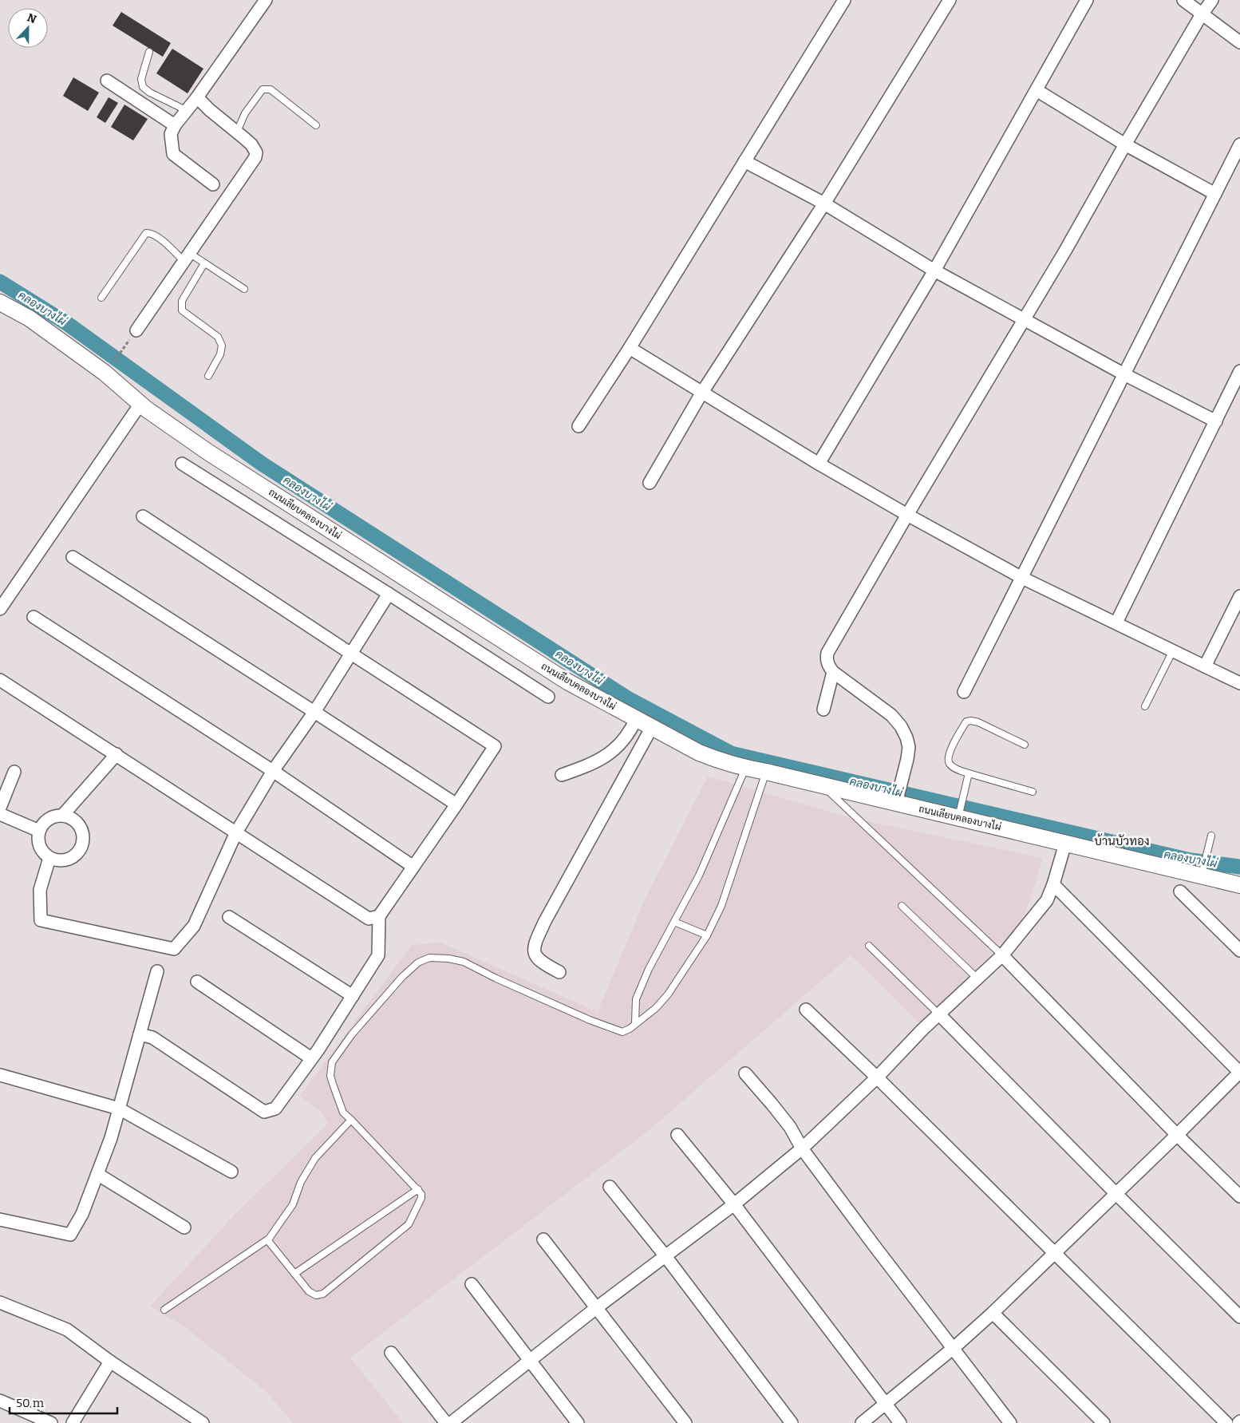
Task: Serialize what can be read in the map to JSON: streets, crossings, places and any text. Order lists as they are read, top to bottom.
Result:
{
  "streets": {
    "street": ["ถนนเลียบคลองบางไผ่"]
  },
  "districts": ["บ้านบัวทอง"],
  "water": ["คลองบางไผ่"],
  "scale_bar": "50 m",
  "north": "top"
}
